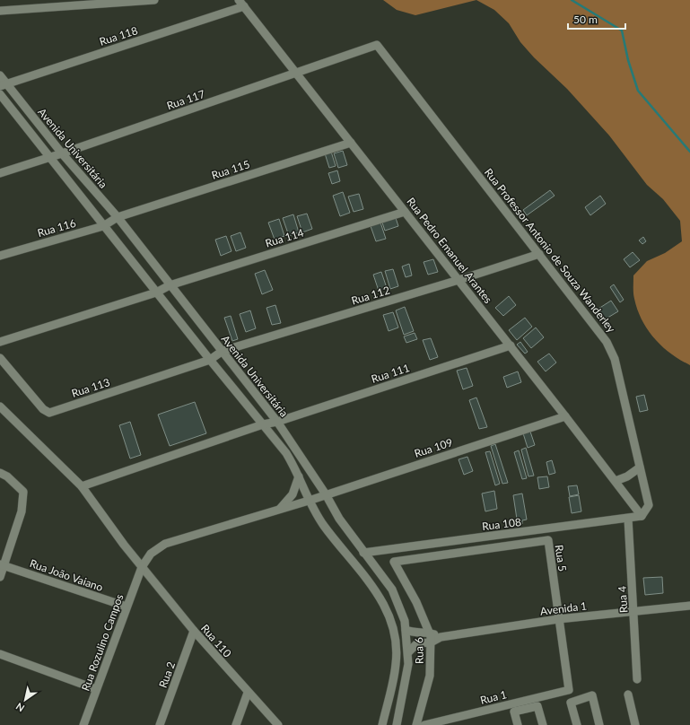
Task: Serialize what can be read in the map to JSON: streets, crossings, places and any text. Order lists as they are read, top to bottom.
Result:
{
  "streets": {
    "street": [
      "Rua 118",
      "Rua 117",
      "Avenida Universitária",
      "Rua 115",
      "Rua 116",
      "Rua 114",
      "Rua Pedro Emanuel Arantes",
      "Rua Professor Antonio de Souza Wanderley",
      "Rua 112",
      "Rua 111",
      "Rua 113",
      "Rua 109",
      "Rua 108",
      "Rua 5",
      "Rua João Vaiano",
      "Rua 4",
      "Avenida 1",
      "Rua 110",
      "Rua Rozulino Campos",
      "Rua 6",
      "Rua 2",
      "Rua 1"
    ]
  },
  "crossings": [
    ["Rua 118", "Avenida Universitária"],
    ["Rua 118", "Rua Pedro Emanuel Arantes"],
    ["Rua 117", "Avenida Universitária"],
    ["Rua 117", "Rua Pedro Emanuel Arantes"],
    ["Rua 117", "Rua Professor Antonio de Souza Wanderley"],
    ["Avenida Universitária", "Rua 115"],
    ["Avenida Universitária", "Rua 116"],
    ["Avenida Universitária", "Rua 114"],
    ["Avenida Universitária", "Rua 112"],
    ["Avenida Universitária", "Rua 111"],
    ["Avenida Universitária", "Rua 113"],
    ["Avenida Universitária", "Rua 109"],
    ["Avenida Universitária", "Rua 108"],
    ["Avenida Universitária", "Avenida 1"],
    ["Rua 115", "Rua 116"],
    ["Rua 115", "Rua Pedro Emanuel Arantes"],
    ["Rua 114", "Rua Pedro Emanuel Arantes"],
    ["Rua Pedro Emanuel Arantes", "Rua Professor Antonio de Souza Wanderley"],
    ["Rua Pedro Emanuel Arantes", "Rua 112"],
    ["Rua Pedro Emanuel Arantes", "Rua 111"],
    ["Rua Pedro Emanuel Arantes", "Rua 109"],
    ["Rua Pedro Emanuel Arantes", "Rua 108"],
    ["Rua Professor Antonio de Souza Wanderley", "Rua 112"],
    ["Rua Professor Antonio de Souza Wanderley", "Rua 108"],
    ["Rua 112", "Rua 113"],
    ["Rua 108", "Rua 4"],
    ["Rua 5", "Avenida 1"],
    ["Rua 5", "Rua 6"],
    ["Rua 5", "Rua 1"],
    ["Rua João Vaiano", "Rua Rozulino Campos"],
    ["Rua 4", "Avenida 1"],
    ["Avenida 1", "Rua 6"],
    ["Rua 110", "Rua Rozulino Campos"],
    ["Rua 110", "Rua 2"]
  ],
  "scale_bar": "50 m",
  "north": "bottom left"
}
